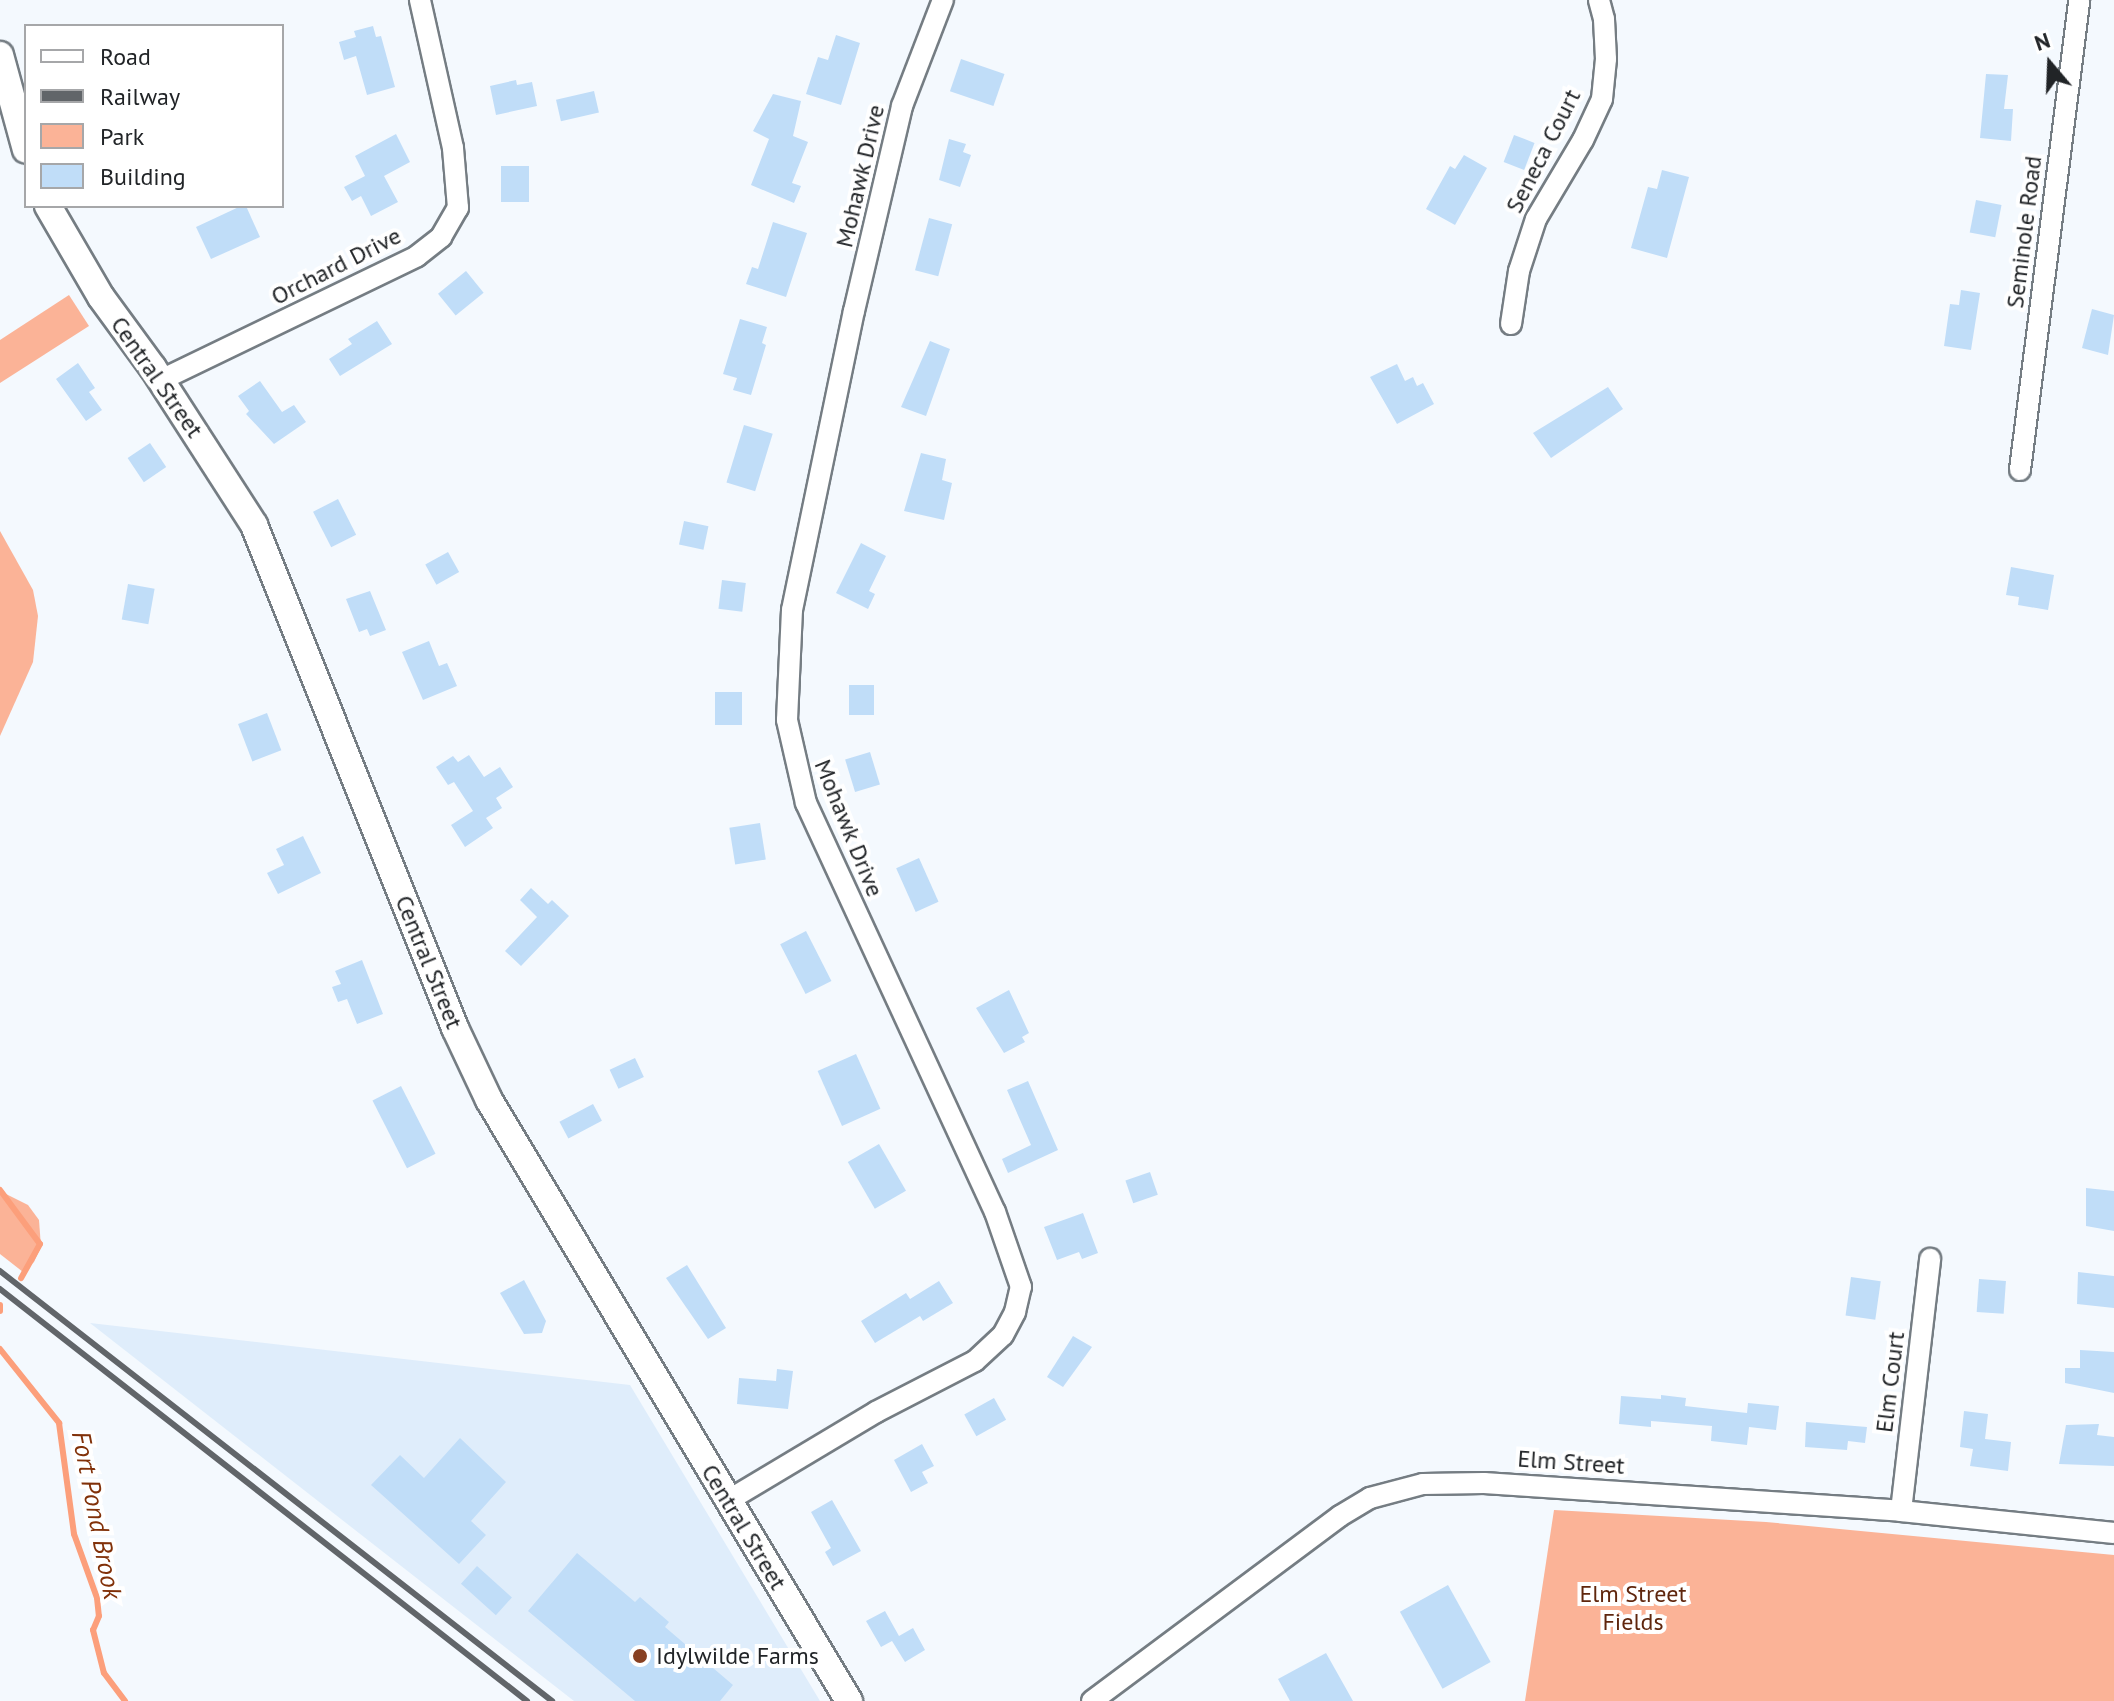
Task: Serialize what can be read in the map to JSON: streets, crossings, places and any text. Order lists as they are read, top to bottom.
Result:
{
  "streets": {
    "street": [
      "Seneca Court",
      "Mohawk Drive",
      "Seminole Road",
      "Orchard Drive",
      "Central Street",
      "Elm Court",
      "Elm Street"
    ]
  },
  "crossings": [
    ["Mohawk Drive", "Central Street"],
    ["Orchard Drive", "Central Street"],
    ["Elm Court", "Elm Street"]
  ],
  "water": ["Fort Pond Brook"],
  "parks": ["Elm Street Fields"],
  "places": ["Idylwilde Farms"],
  "legend": [
    "Road",
    "Railway",
    "Park",
    "Building"
  ],
  "north": "top"
}
